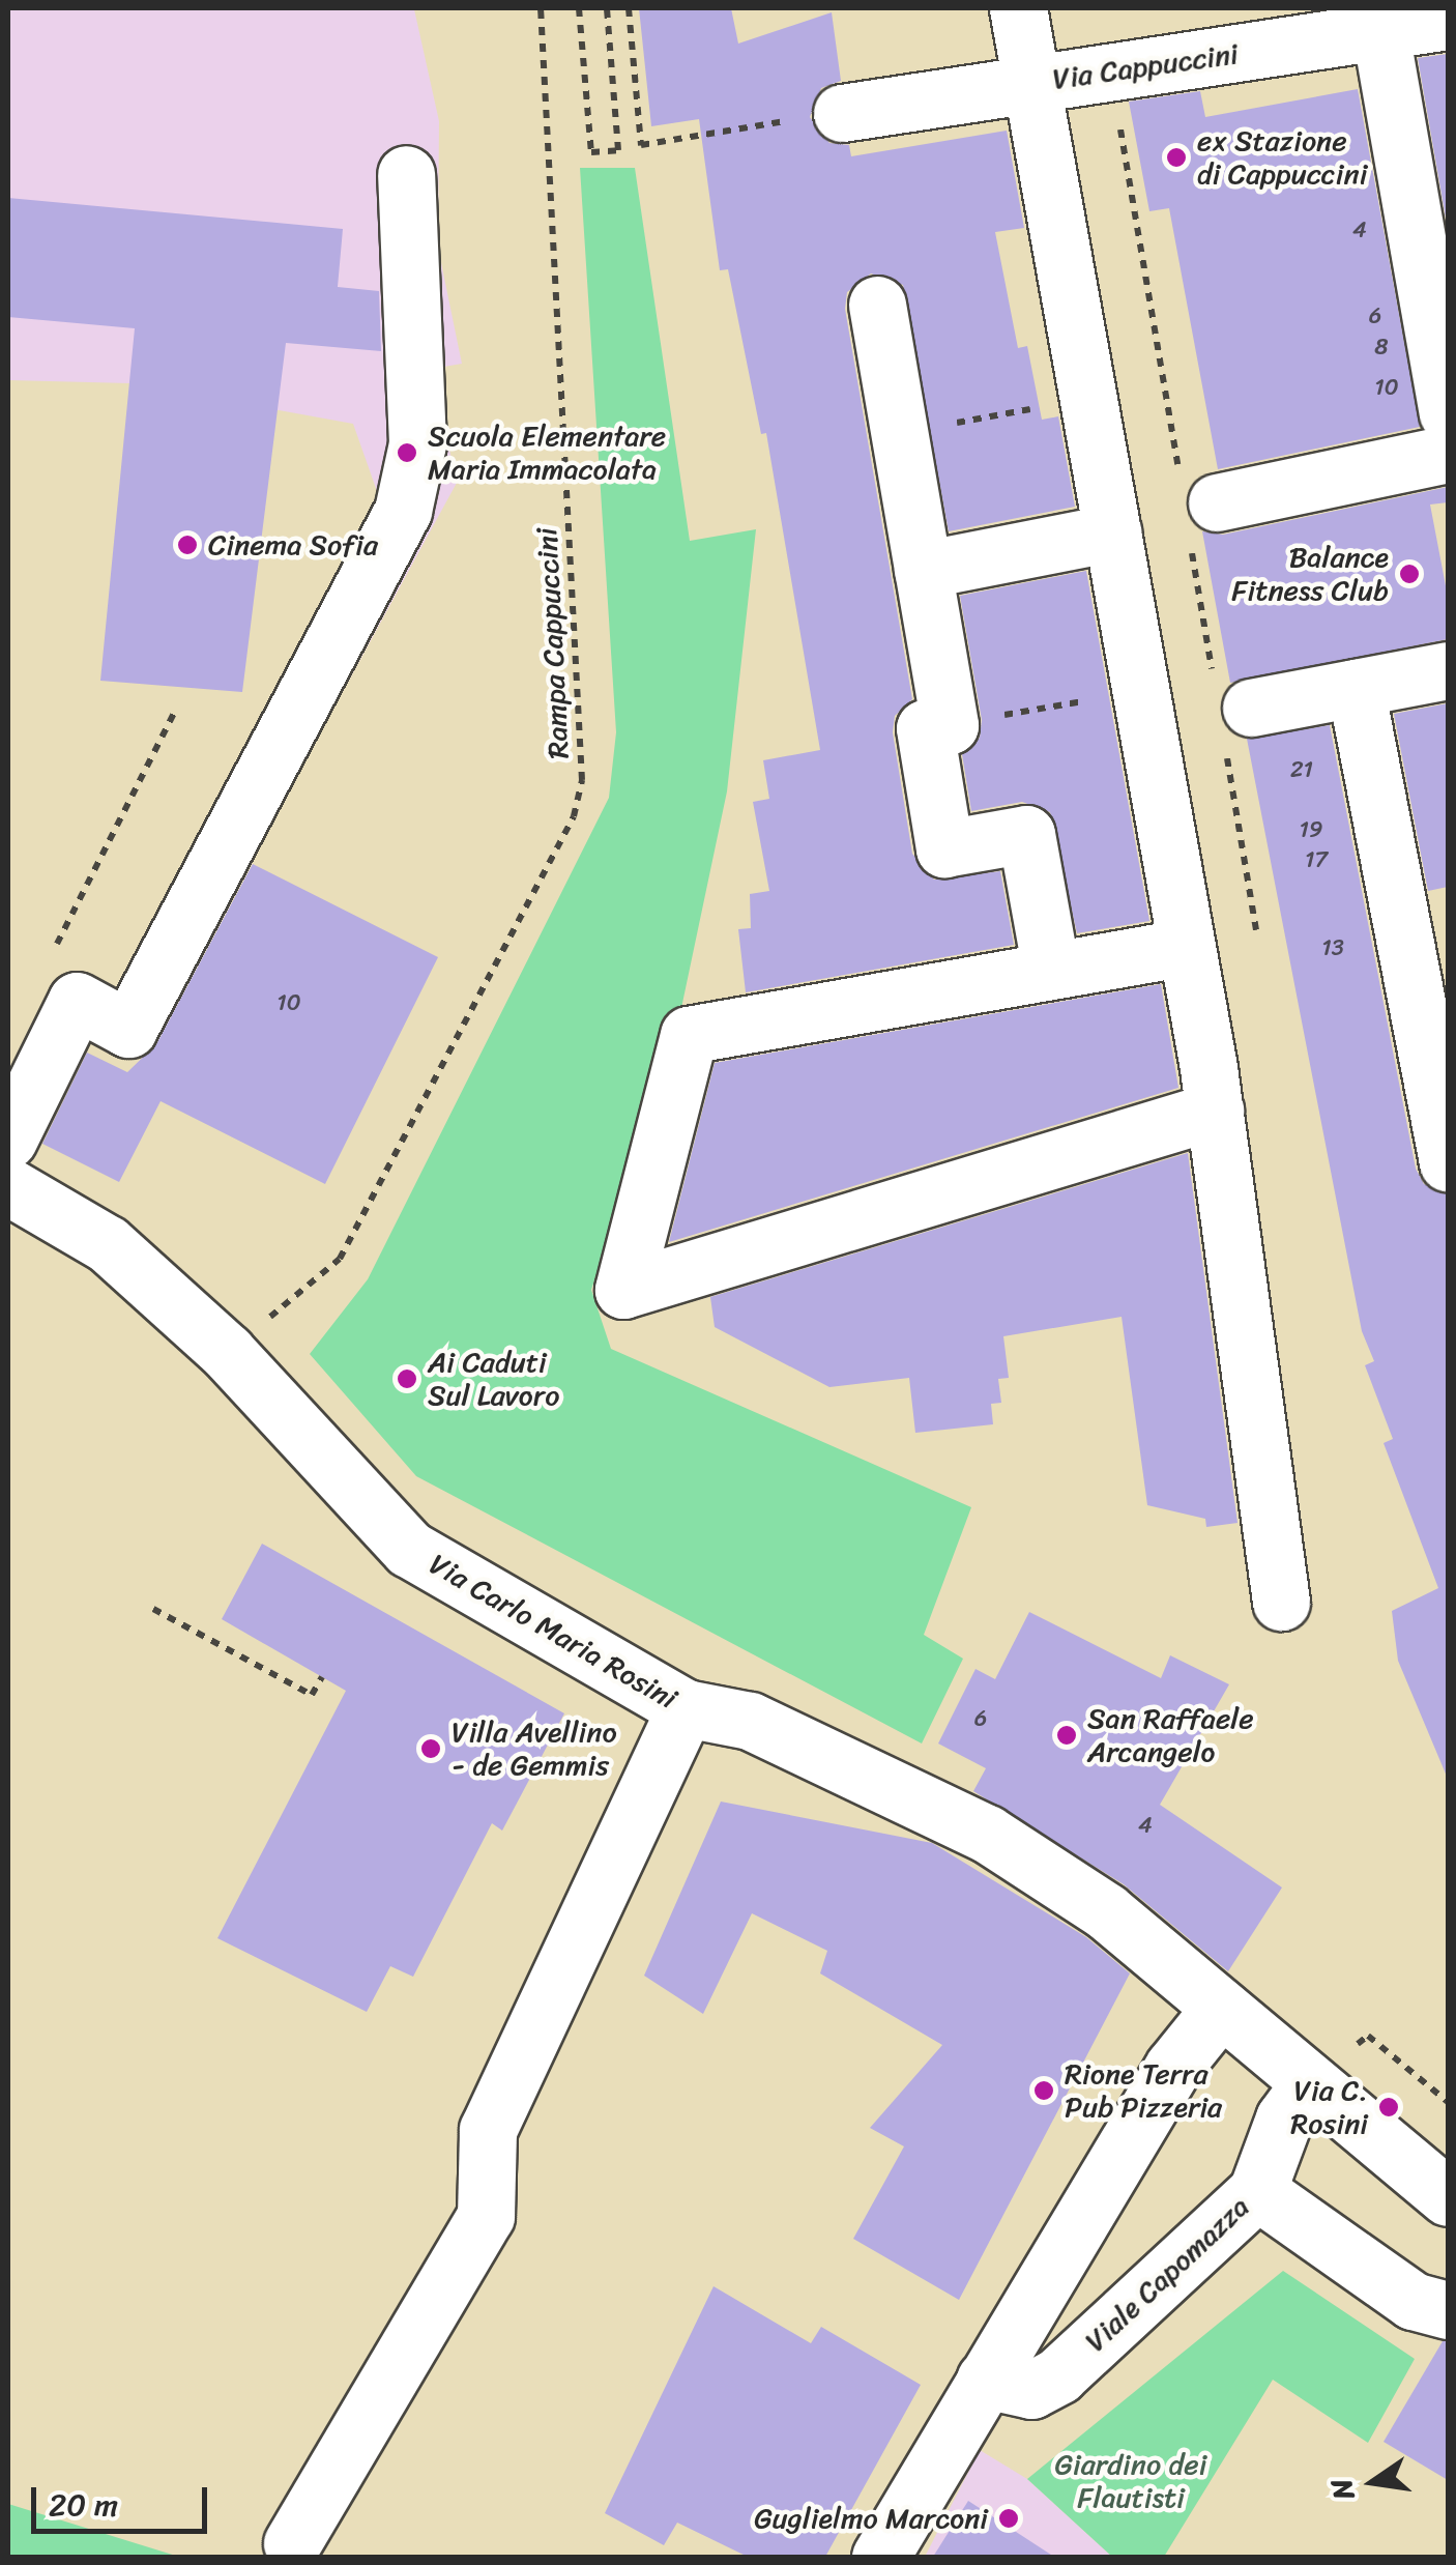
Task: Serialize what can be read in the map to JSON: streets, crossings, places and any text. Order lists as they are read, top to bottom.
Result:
{
  "streets": {
    "street": ["Via Cappuccini", "Via Carlo Maria Rosini", "Viale Capomazza"],
    "path": ["Rampa Cappuccini"]
  },
  "crossings": [
    ["Rampa Cappuccini", "Via Carlo Maria Rosini"]
  ],
  "parks": ["Giardino dei Flautisti"],
  "places": [
    "ex Stazione di Cappuccini",
    "Scuola Elementare Maria Immacolata",
    "Cinema Sofia",
    "Balance Fitness Club",
    "Ai Caduti Sul Lavoro",
    "San Raffaele Arcangelo",
    "Villa Avellino - de Gemmis",
    "Rione Terra Pub Pizzeria",
    "Via C. Rosini",
    "Guglielmo Marconi"
  ],
  "house_numbers": [
    "4",
    "6",
    "8",
    "10",
    "21",
    "19",
    "17",
    "13",
    "10",
    "6",
    "4"
  ],
  "scale_bar": "20 m",
  "north": "left"
}
